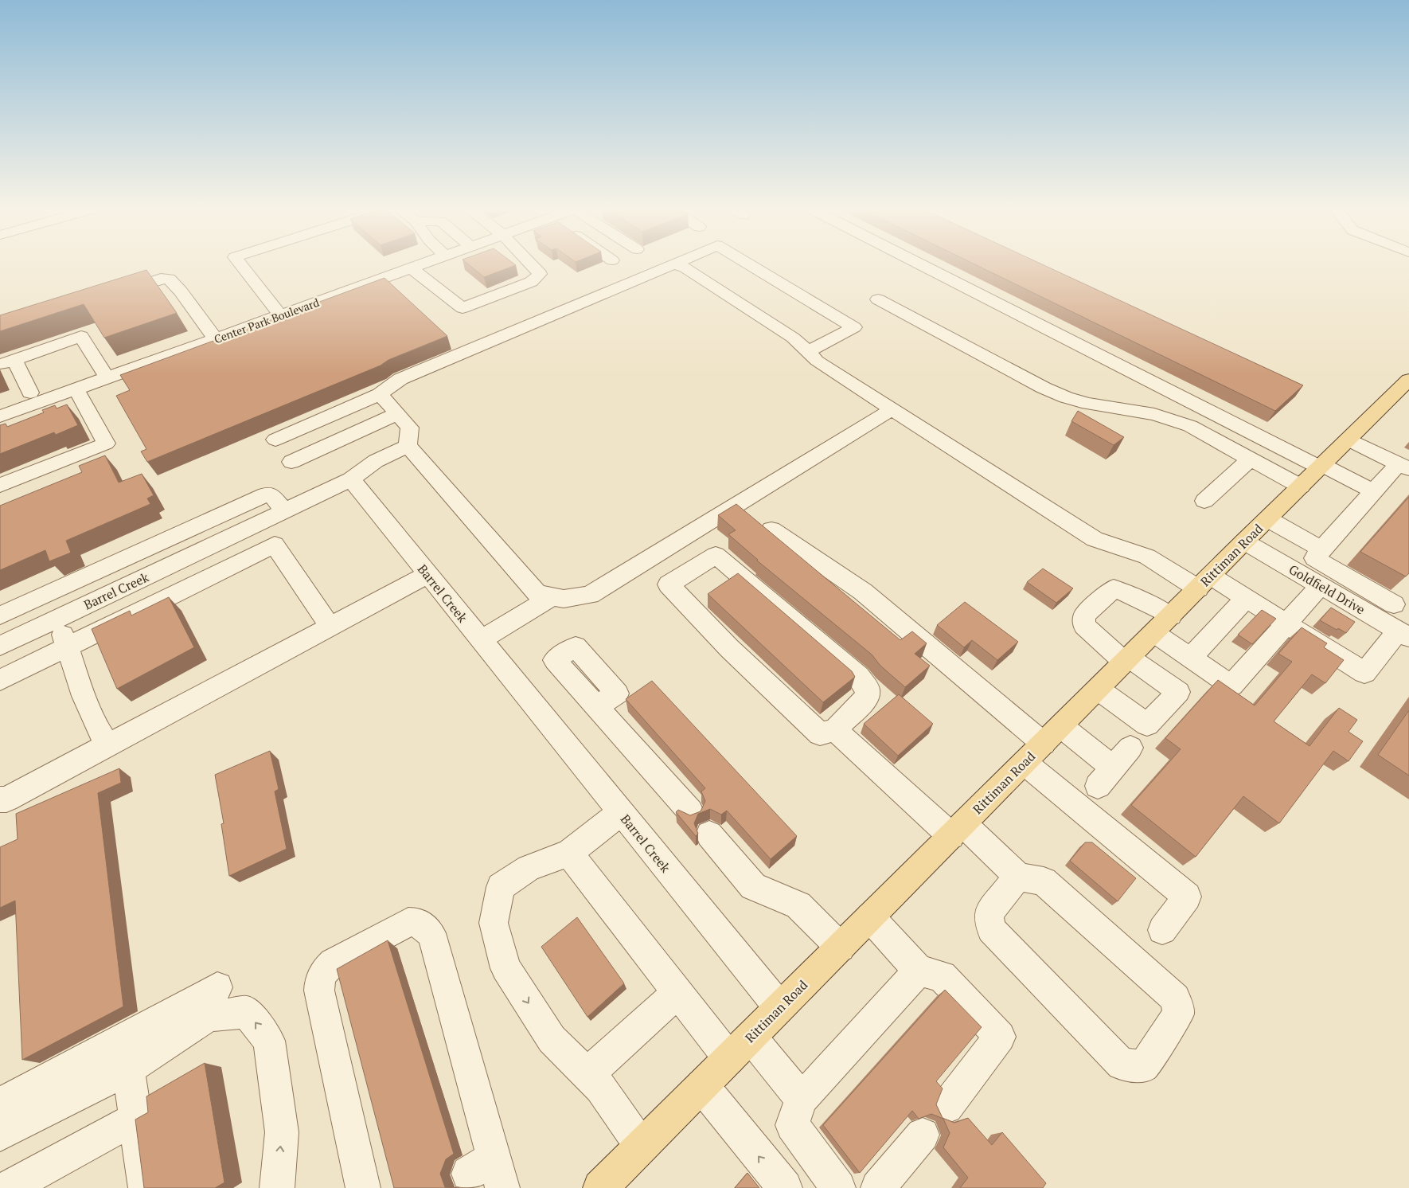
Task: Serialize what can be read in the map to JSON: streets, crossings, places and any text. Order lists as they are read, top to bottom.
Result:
{
  "streets": {
    "main road": ["Rittiman Road"],
    "street": ["Center Park Boulevard", "Goldfield Drive", "Barrel Creek"]
  },
  "crossings": [
    ["Rittiman Road", "Goldfield Drive"],
    ["Rittiman Road", "Barrel Creek"]
  ]
}
